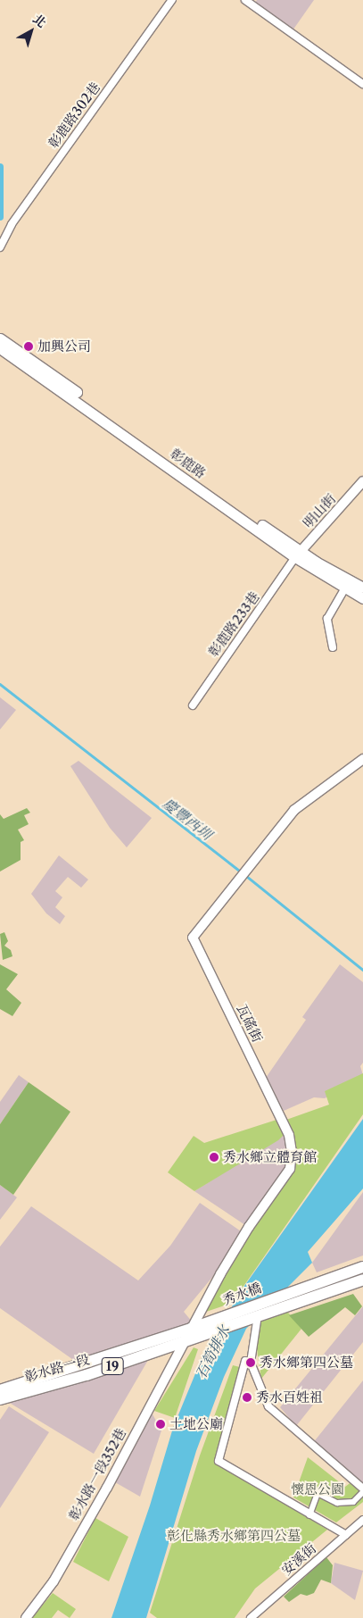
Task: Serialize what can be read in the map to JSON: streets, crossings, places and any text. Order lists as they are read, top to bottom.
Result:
{
  "streets": {
    "main road": [
      "彰鹿路",
      "秀水橋",
      "19",
      "彰水路一段"
    ],
    "street": [
      "彰鹿路302巷",
      "明山街",
      "彰鹿路233巷",
      "瓦磘街",
      "彰水路一段352巷",
      "安溪街"
    ]
  },
  "crossings": [
    ["彰鹿路", "明山街"],
    ["彰鹿路", "彰鹿路233巷"],
    ["明山街", "彰鹿路233巷"],
    ["瓦磘街", "秀水橋"],
    ["瓦磘街", "彰水路一段"],
    ["瓦磘街", "彰水路一段352巷"],
    ["秀水橋", "彰水路一段"],
    ["秀水橋", "彰水路一段352巷"],
    ["彰水路一段", "彰水路一段352巷"]
  ],
  "water": ["慶豐西圳", "石筍排水"],
  "parks": ["懷恩公園", "彰化縣秀水鄉第四公墓"],
  "places": [
    "加興公司",
    "秀水鄉立體育館",
    "秀水鄉第四公墓",
    "秀水百姓祖",
    "土地公廟"
  ],
  "north": "top right"
}
